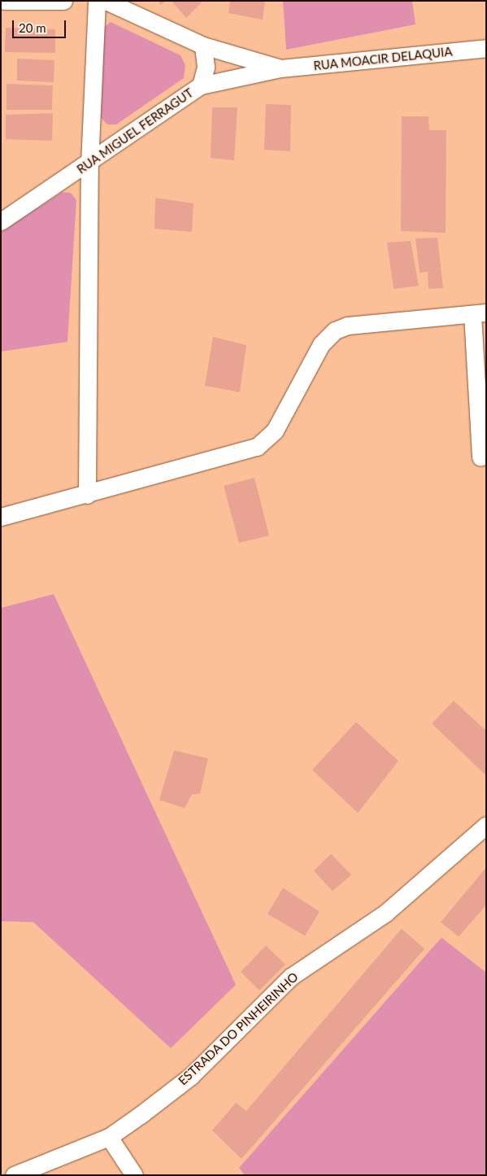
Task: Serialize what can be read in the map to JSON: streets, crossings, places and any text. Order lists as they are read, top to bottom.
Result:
{
  "streets": {
    "street": ["RUA MOACIR DELAQUIA", "RUA MIGUEL FERRAGUT", "ESTRADA DO PINHEIRINHO"]
  },
  "crossings": [
    ["RUA MOACIR DELAQUIA", "RUA MIGUEL FERRAGUT"]
  ],
  "scale_bar": "20 m"
}
